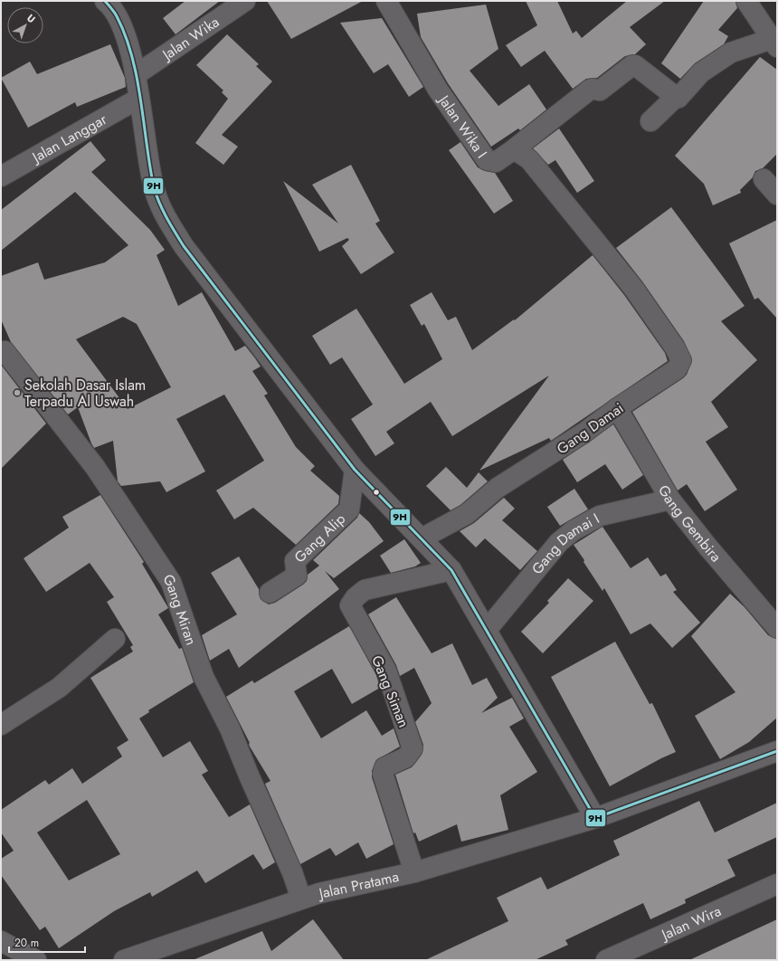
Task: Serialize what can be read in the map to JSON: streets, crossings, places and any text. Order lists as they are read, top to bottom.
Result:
{
  "streets": {
    "street": [
      "Jalan Wika",
      "Jalan Wika I",
      "Jalan Langgar",
      "Gang Damai",
      "Gang Gembira",
      "Gang Alip",
      "Gang Damai I",
      "Gang Miran",
      "Gang Siman",
      "Jalan Pratama",
      "Jalan Wira"
    ]
  },
  "crossings": [
    ["Jalan Wika I", "Gang Damai"],
    ["Gang Damai", "Gang Gembira"],
    ["Gang Gembira", "Gang Damai I"],
    ["Gang Miran", "Jalan Pratama"],
    ["Gang Siman", "Jalan Pratama"]
  ],
  "places": ["Sekolah Dasar Islam Terpadu Al Uswah"],
  "lines": ["transit line 9H"],
  "scale_bar": "20 m",
  "north": "top right"
}
